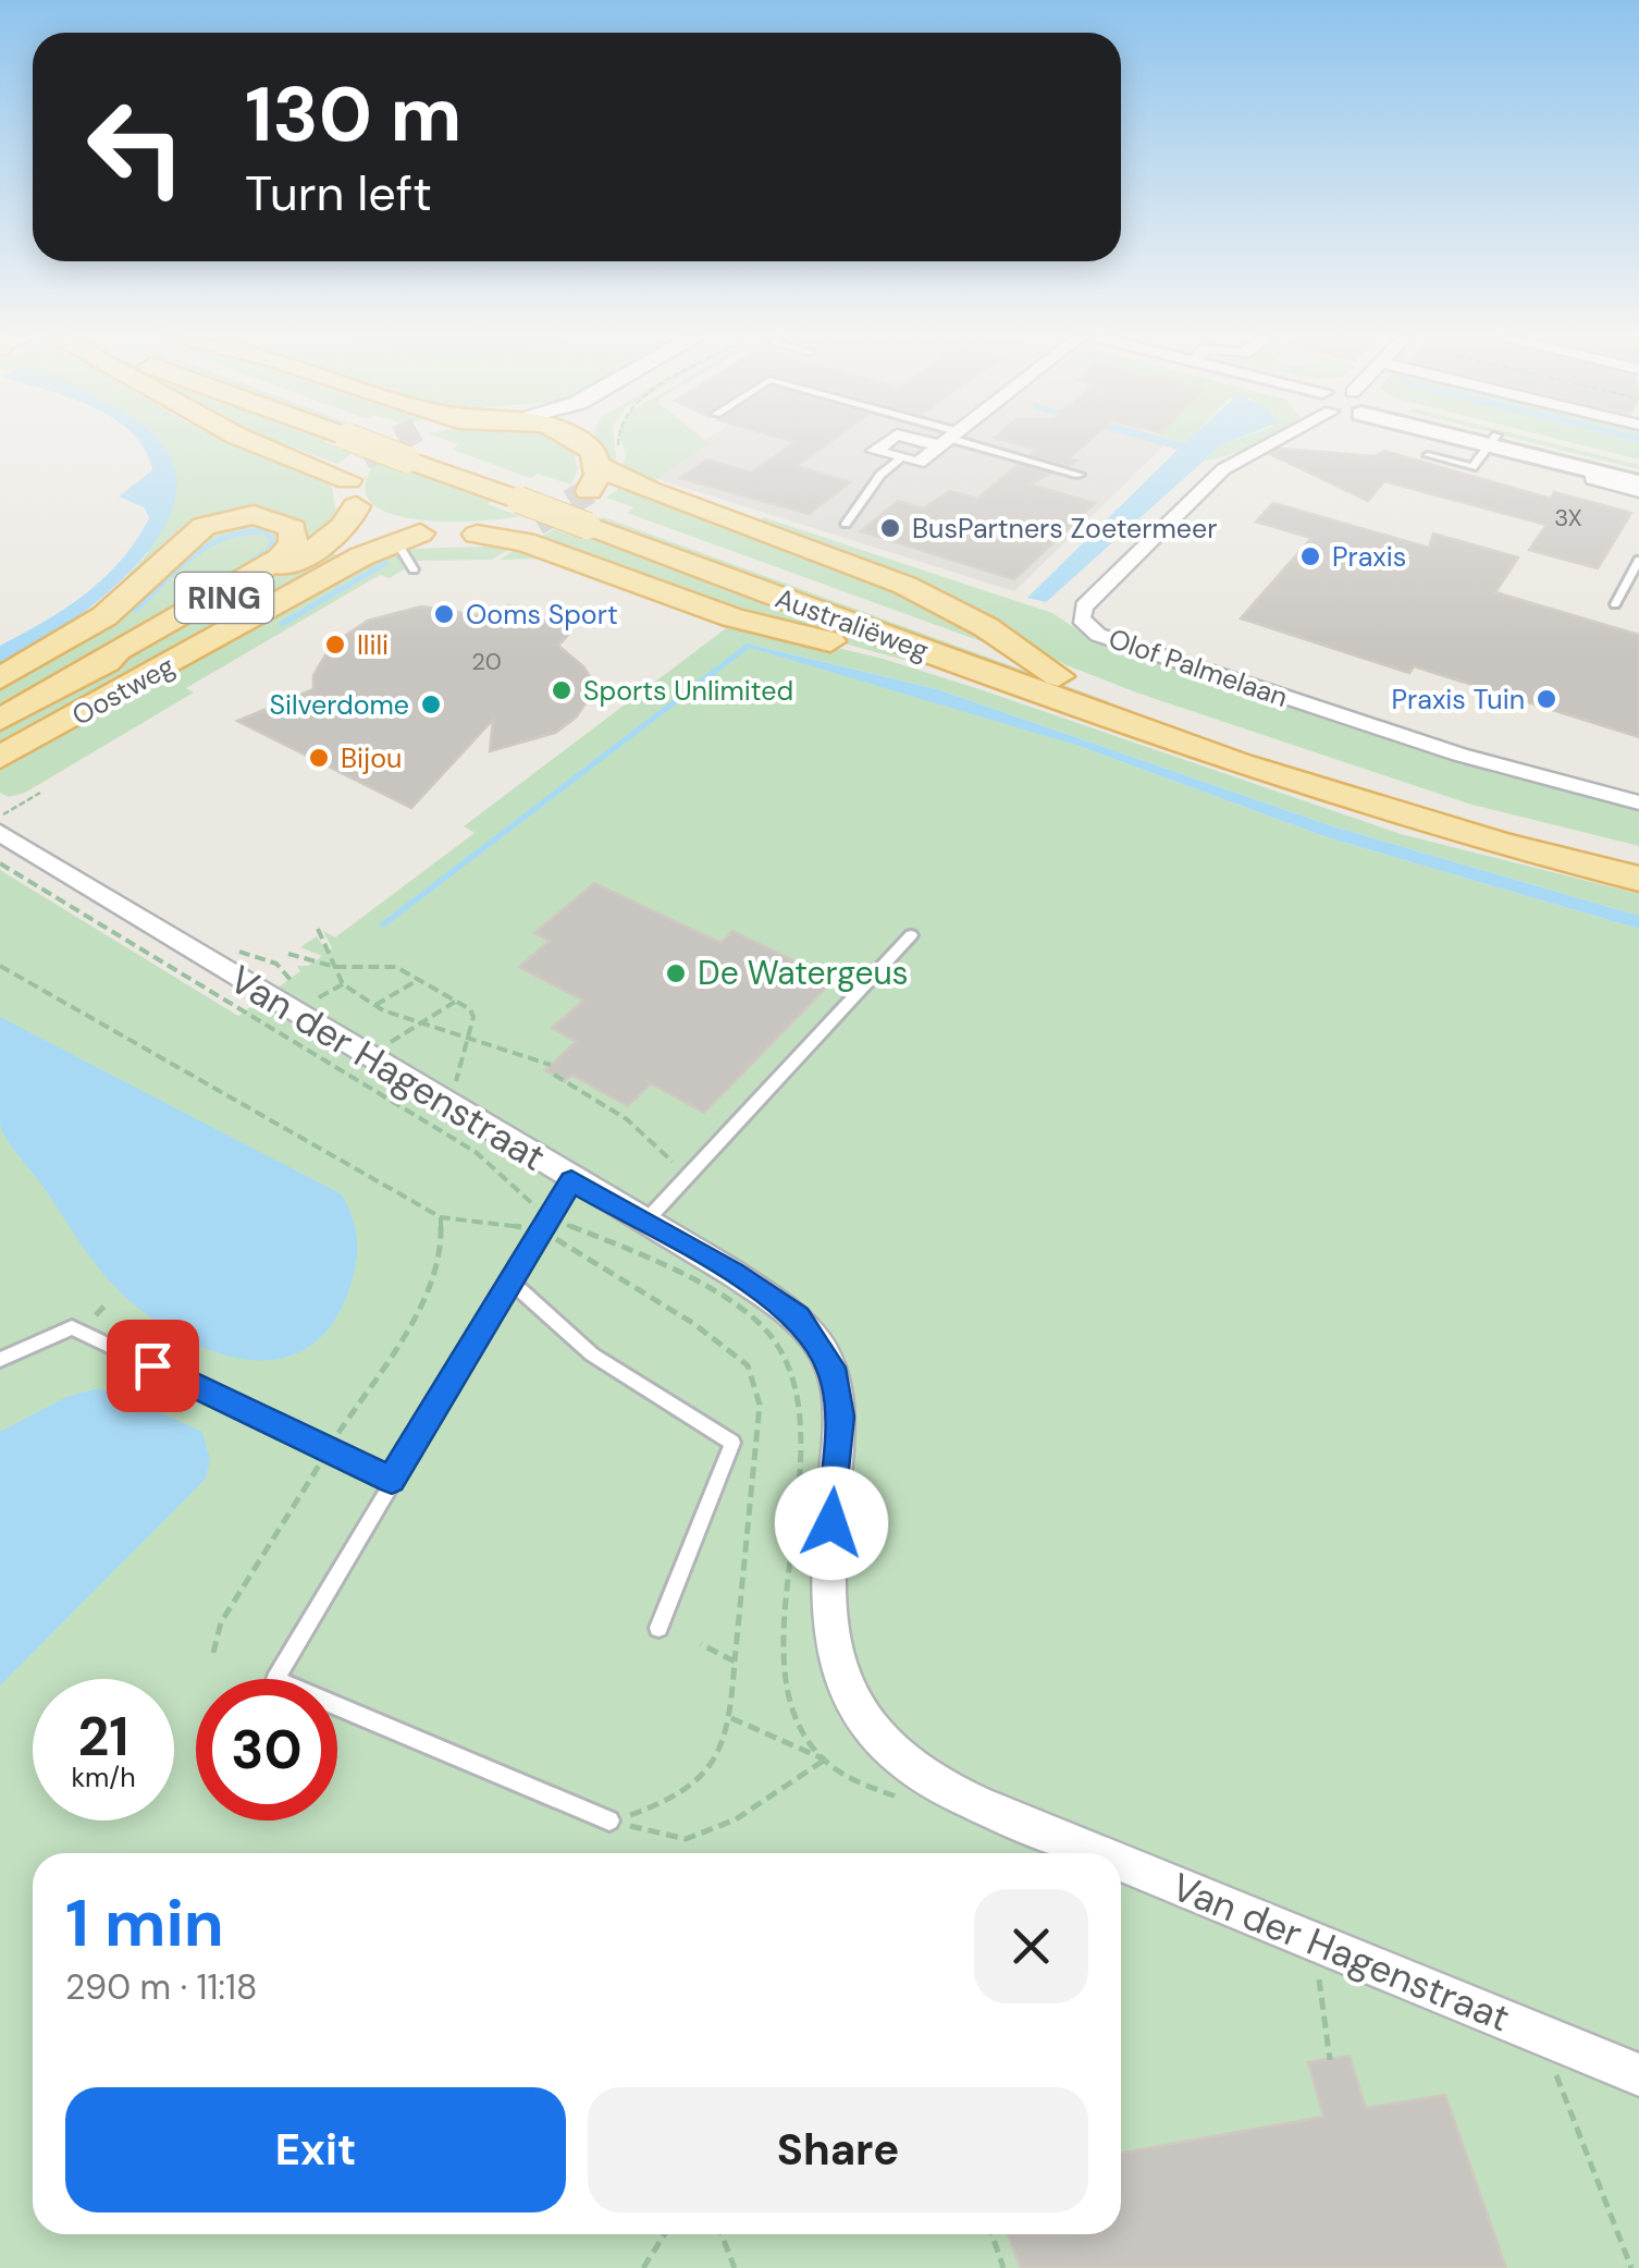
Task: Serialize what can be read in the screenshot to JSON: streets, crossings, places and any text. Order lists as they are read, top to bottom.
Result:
{
  "streets": {
    "main road": ["RING", "Australiëweg", "Oostweg"],
    "street": ["Olof Palmelaan", "Van der Hagenstraat"]
  },
  "crossings": [
    ["RING", "Australiëweg"],
    ["RING", "Oostweg"],
    ["Australiëweg", "Oostweg"]
  ],
  "places": [
    "BusPartners Zoetermeer",
    "Praxis",
    "Ooms Sport",
    "Ilili",
    "Sports Unlimited",
    "Praxis Tuin",
    "Silverdome",
    "Bijou",
    "De Watergeus"
  ],
  "house_numbers": ["3X", "20"],
  "page": {
    "turn": ["130 m", "Turn left"],
    "speed": "21 km/h",
    "limit": "30",
    "heading": ["1 min", "290 m · 11:18"],
    "buttons": ["Exit", "Share"]
  }
}
